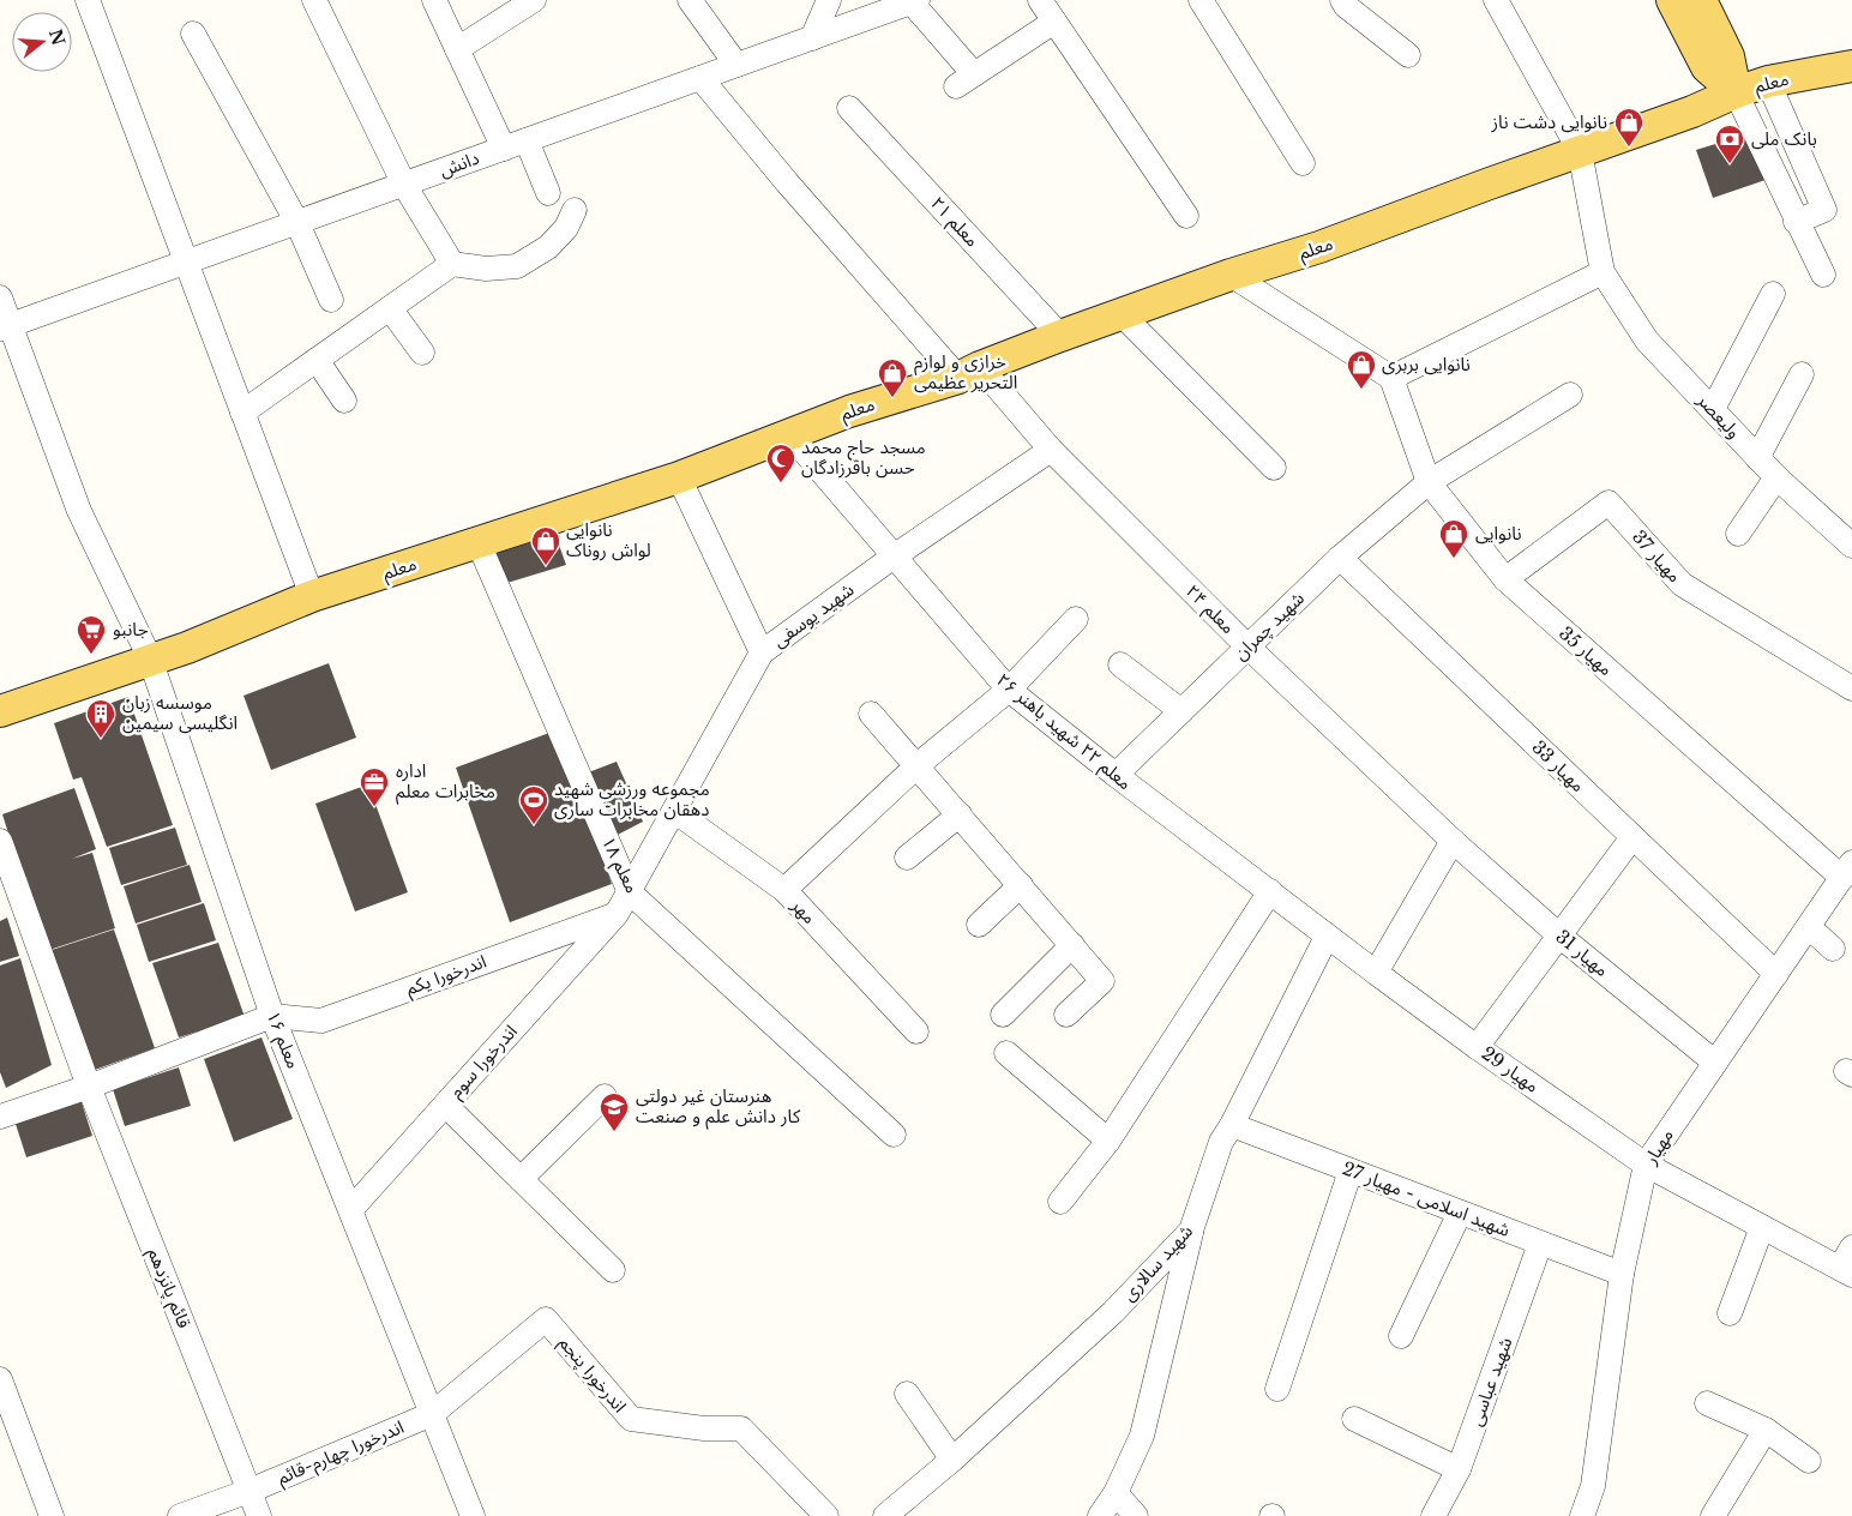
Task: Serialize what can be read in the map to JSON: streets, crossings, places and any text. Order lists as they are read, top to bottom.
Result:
{
  "streets": {
    "main road": ["معلم"],
    "street": [
      "دانش",
      "معلم ۲۱",
      "ولیعصر",
      "مهیار 37",
      "معلم ۲۴",
      "شهید یوسفی",
      "شهید چمران",
      "مهیار 35",
      "معلم ۲۲ شهید باهنر ۲۶",
      "مهیار 33",
      "معلم ۱۸",
      "مهر",
      "مهیار 31",
      "اندرخورا یکم",
      "معلم ۱۶",
      "اندرخورا سوم",
      "مهیار 29",
      "مهیار",
      "شهید اسلامی - مهیار 27",
      "شهید سالاری",
      "قائم پانزدهم",
      "اندرخورا پنجم",
      "شهید عباسی",
      "اندرخورا چهارم-قائم"
    ]
  },
  "crossings": [
    ["معلم", "معلم ۲۱"],
    ["معلم", "معلم ۲۴"],
    ["معلم", "معلم ۲۲ شهید باهنر ۲۶"],
    ["معلم", "معلم ۱۸"],
    ["معلم", "معلم ۱۶"],
    ["دانش", "معلم ۲۴"],
    ["دانش", "معلم ۱۶"],
    ["مهیار 37", "مهیار 35"],
    ["معلم ۲۴", "شهید یوسفی"],
    ["معلم ۲۴", "شهید چمران"],
    ["معلم ۲۴", "مهیار 31"],
    ["شهید یوسفی", "معلم ۲۲ شهید باهنر ۲۶"],
    ["شهید یوسفی", "معلم ۱۸"],
    ["شهید یوسفی", "مهر"],
    ["شهید یوسفی", "اندرخورا یکم"],
    ["شهید یوسفی", "اندرخورا سوم"],
    ["شهید چمران", "مهیار 35"],
    ["شهید چمران", "معلم ۲۲ شهید باهنر ۲۶"],
    ["شهید چمران", "مهیار 33"],
    ["مهیار 35", "مهیار"],
    ["معلم ۲۲ شهید باهنر ۲۶", "مهیار 29"],
    ["معلم ۲۲ شهید باهنر ۲۶", "شهید سالاری"],
    ["مهیار 33", "مهیار"],
    ["مهیار 31", "مهیار"],
    ["اندرخورا یکم", "معلم ۱۶"],
    ["اندرخورا یکم", "اندرخورا سوم"],
    ["معلم ۱۶", "اندرخورا سوم"],
    ["معلم ۱۶", "اندرخورا پنجم"],
    ["معلم ۱۶", "اندرخورا چهارم-قائم"],
    ["مهیار 29", "مهیار"],
    ["مهیار 29", "شهید سالاری"],
    ["مهیار", "شهید اسلامی - مهیار 27"],
    ["شهید اسلامی - مهیار 27", "شهید سالاری"],
    ["شهید اسلامی - مهیار 27", "شهید عباسی"],
    ["قائم پانزدهم", "اندرخورا چهارم-قائم"],
    ["اندرخورا پنجم", "اندرخورا چهارم-قائم"]
  ],
  "places": {
    "shop": [
      "نانوایی دشت ناز",
      "نانوایی بربری",
      "خرازی و لوازم التحریر عظیمی",
      "نانوایی",
      "نانوایی لواش روناک"
    ],
    "bank": ["بانک ملی"],
    "mosque": ["مسجد حاج محمد حسن باقرزادگان"],
    "supermarket": ["جانبو"],
    "building": ["موسسه زبان انگلیسی سیمین"],
    "office": ["اداره مخابرات معلم"],
    "sports": ["مجموعه ورزشی شهید دهقان مخابرات ساری"],
    "school or university": ["هنرستان غیر دولتی کار دانش علم و صنعت"]
  },
  "north": "right"
}
